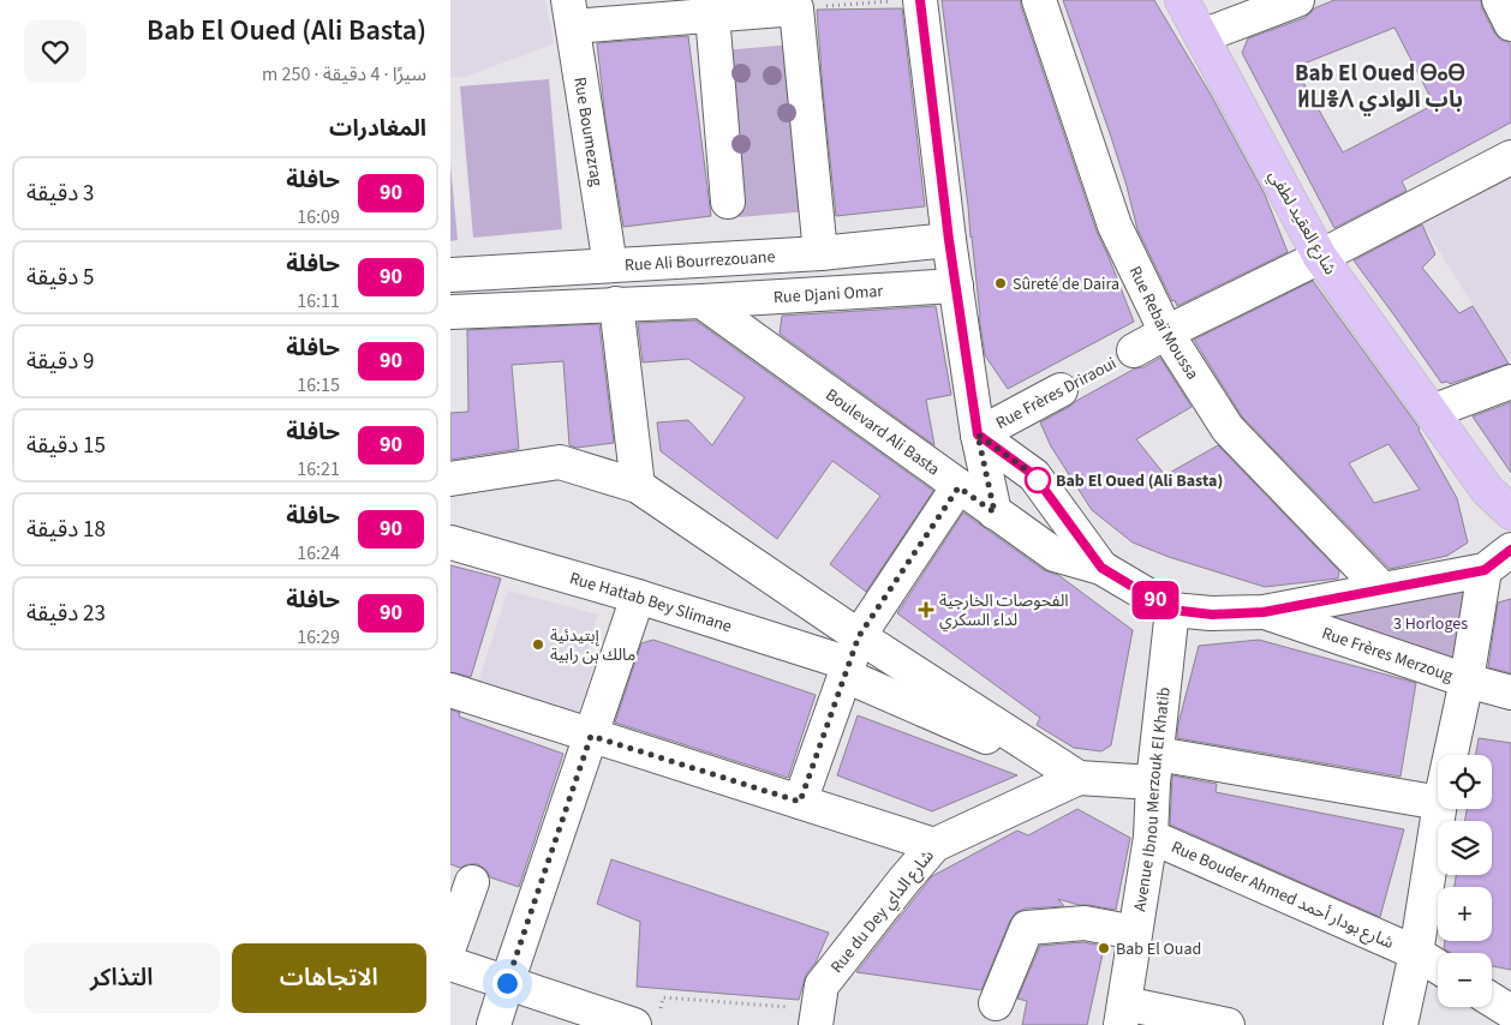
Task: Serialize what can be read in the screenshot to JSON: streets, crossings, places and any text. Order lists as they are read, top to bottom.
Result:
{
  "streets": {
    "main road": ["شارع العقيد لطفي"],
    "street": [
      "Rue Boumezrag",
      "Rue Ali Bourrezouane",
      "Rue Djani Omar",
      "Rue Rebaï Moussa",
      "Rue Frères Driraoui",
      "Boulevard Ali Basta",
      "Rue Hattab Bey Slimane",
      "Rue Frères Merzoug",
      "Avenue Ibnou Merzouk El Khatib",
      "Rue Bouder Ahmed شارع بودار أحمد",
      "Rue du Dey شارع الداي"
    ]
  },
  "crossings": [
    ["Rue Boumezrag", "Rue Ali Bourrezouane"],
    ["Rue Djani Omar", "Boulevard Ali Basta"],
    ["Rue Rebaï Moussa", "Boulevard Ali Basta"],
    ["Boulevard Ali Basta", "Rue Frères Merzoug"],
    ["Boulevard Ali Basta", "Avenue Ibnou Merzouk El Khatib"],
    ["Avenue Ibnou Merzouk El Khatib", "Rue Bouder Ahmed شارع بودار أحمد"]
  ],
  "districts": ["Bab El Oued ⴱⴰⴱ ⵍⵡⴻⴷ باب الوادي"],
  "parks": ["3 Horloges"],
  "places": {
    "other": [
      "Sûreté de Daira",
      "Bab El Oued (Ali Basta)",
      "إبتيدئية مالك بن رابية",
      "Bab El Ouad"
    ],
    "health": ["الفحوصات الخارجية لداء السكري"]
  },
  "lines": ["bus line 90"],
  "page": {
    "on_map": "90",
    "heading": [
      ["Bab El Oued (Ali Basta)", "سيرًا · 4 دقيقة · 250 m"],
      "المغادرات"
    ],
    "list": [
      {
        "mark": "90",
        "name": "حافلة",
        "note": "16:09",
        "value": "3 دقيقة"
      },
      {
        "mark": "90",
        "name": "حافلة",
        "note": "16:11",
        "value": "5 دقيقة"
      },
      {
        "mark": "90",
        "name": "حافلة",
        "note": "16:15",
        "value": "9 دقيقة"
      },
      {
        "mark": "90",
        "name": "حافلة",
        "note": "16:21",
        "value": "15 دقيقة"
      },
      {
        "mark": "90",
        "name": "حافلة",
        "note": "16:24",
        "value": "18 دقيقة"
      },
      {
        "mark": "90",
        "name": "حافلة",
        "note": "16:29",
        "value": "23 دقيقة"
      }
    ],
    "map_buttons": ["+", "−"],
    "buttons": ["الاتجاهات", "التذاكر"]
  }
}
